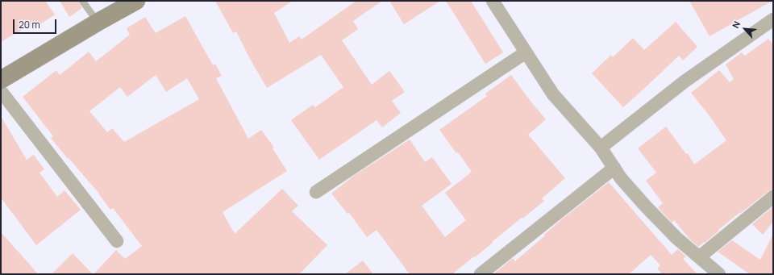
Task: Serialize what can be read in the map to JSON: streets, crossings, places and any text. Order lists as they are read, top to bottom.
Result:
{
  "scale_bar": "20 m",
  "north": "top left"
}
